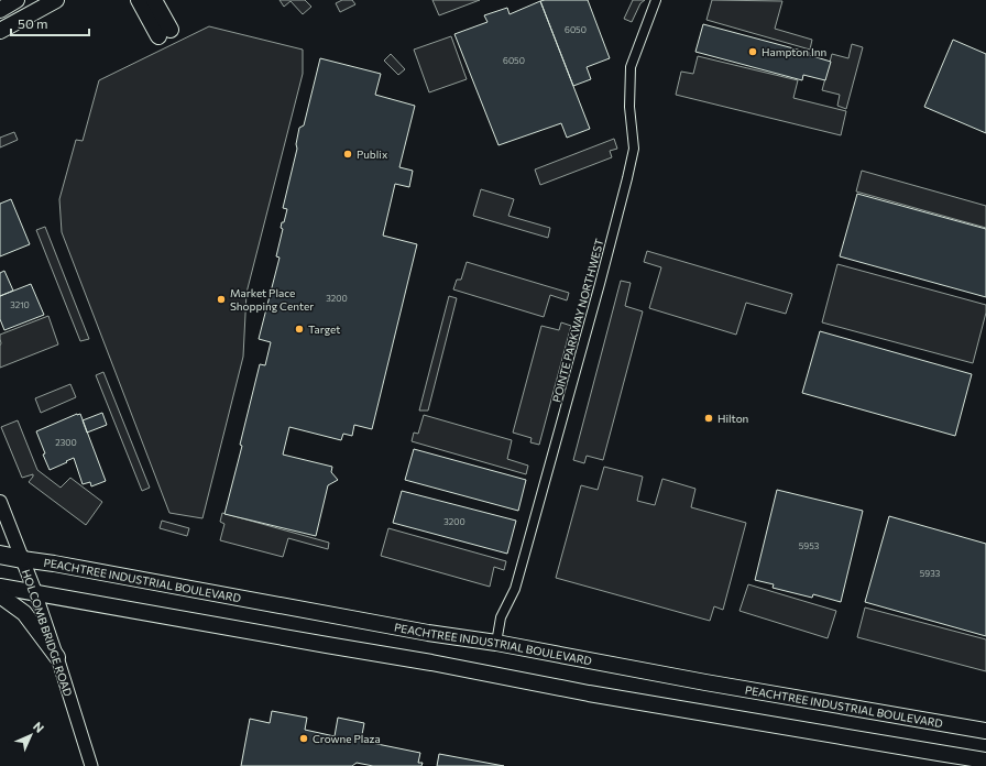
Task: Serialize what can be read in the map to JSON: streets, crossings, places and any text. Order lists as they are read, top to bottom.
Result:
{
  "streets": {
    "highway": ["PEACHTREE INDUSTRIAL BOULEVARD"],
    "main road": ["HOLCOMB BRIDGE ROAD"],
    "street": ["POINTE PARKWAY NORTHWEST"]
  },
  "crossings": [
    ["POINTE PARKWAY NORTHWEST", "PEACHTREE INDUSTRIAL BOULEVARD"],
    ["PEACHTREE INDUSTRIAL BOULEVARD", "HOLCOMB BRIDGE ROAD"]
  ],
  "places": [
    "Hampton Inn",
    "Publix",
    "Market Place Shopping Center",
    "Target",
    "Hilton",
    "Crowne Plaza"
  ],
  "house_numbers": [
    "6050",
    "6050",
    "3200",
    "3210",
    "2300",
    "3200",
    "5953",
    "5933"
  ],
  "scale_bar": "50 m",
  "north": "top right"
}
